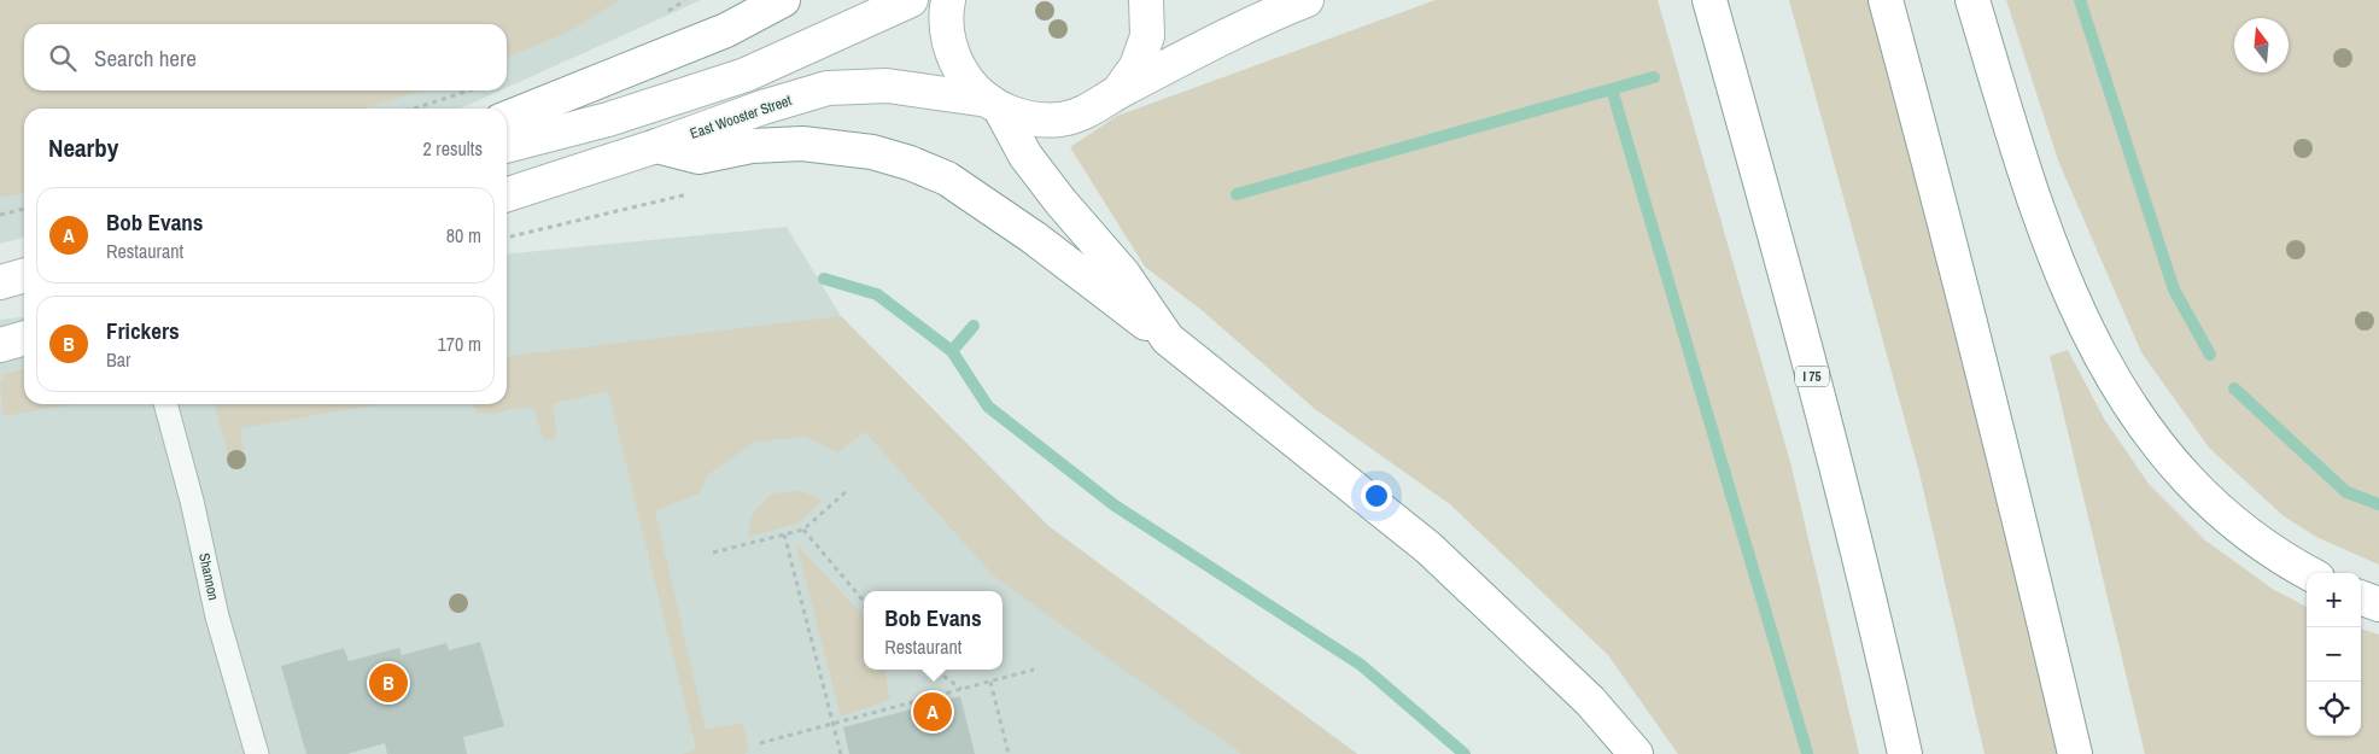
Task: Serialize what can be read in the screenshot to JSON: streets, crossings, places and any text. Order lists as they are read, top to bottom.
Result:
{
  "streets": {
    "main road": ["East Wooster Street", "I 75"],
    "lane": ["Shannon"]
  },
  "north": "top",
  "page": {
    "search": "Search here",
    "heading": ["Nearby", "2 results"],
    "list": [
      {
        "mark": "A",
        "name": "Bob Evans",
        "note": "Restaurant",
        "value": "80 m"
      },
      {
        "mark": "B",
        "name": "Frickers",
        "note": "Bar",
        "value": "170 m"
      }
    ],
    "map_buttons": ["+", "−"],
    "popup": ["Bob Evans", "Restaurant"],
    "pins": ["B", "A"]
  }
}
